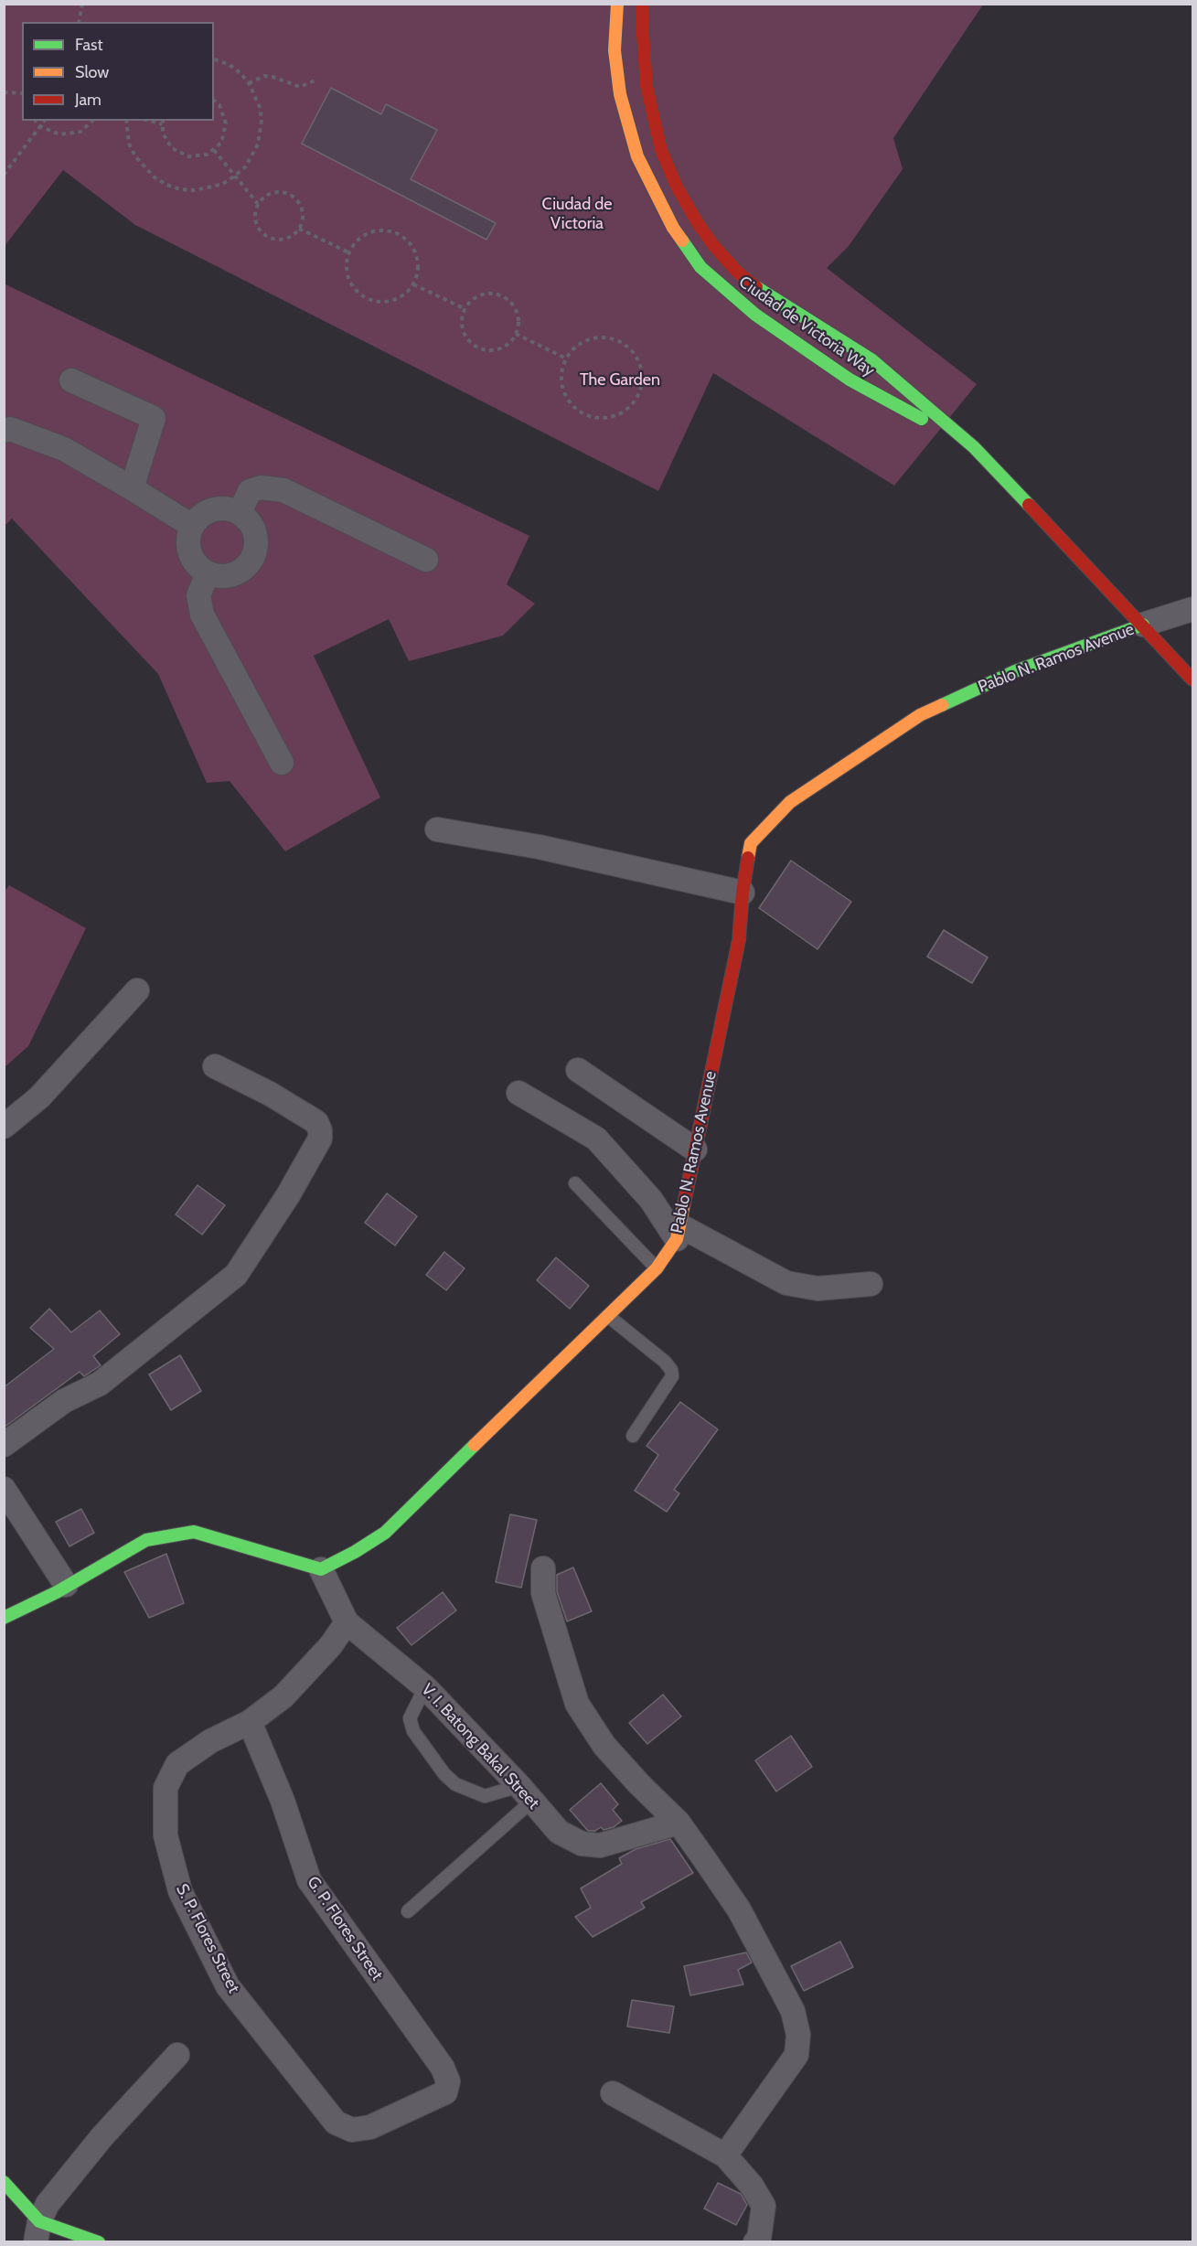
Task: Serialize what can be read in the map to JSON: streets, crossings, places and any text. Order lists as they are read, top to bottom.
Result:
{
  "streets": {
    "street": [
      "Ciudad de Victoria Way",
      "Pablo N. Ramos Avenue",
      "V. I. Batong Bakal Street",
      "G. P. Flores Street",
      "S. P. Flores Street"
    ]
  },
  "crossings": [
    ["Ciudad de Victoria Way", "Pablo N. Ramos Avenue"],
    ["Pablo N. Ramos Avenue", "V. I. Batong Bakal Street"],
    ["V. I. Batong Bakal Street", "S. P. Flores Street"],
    ["G. P. Flores Street", "S. P. Flores Street"]
  ],
  "parks": ["Ciudad de Victoria", "The Garden"],
  "legend": ["Fast", "Slow", "Jam"]
}
